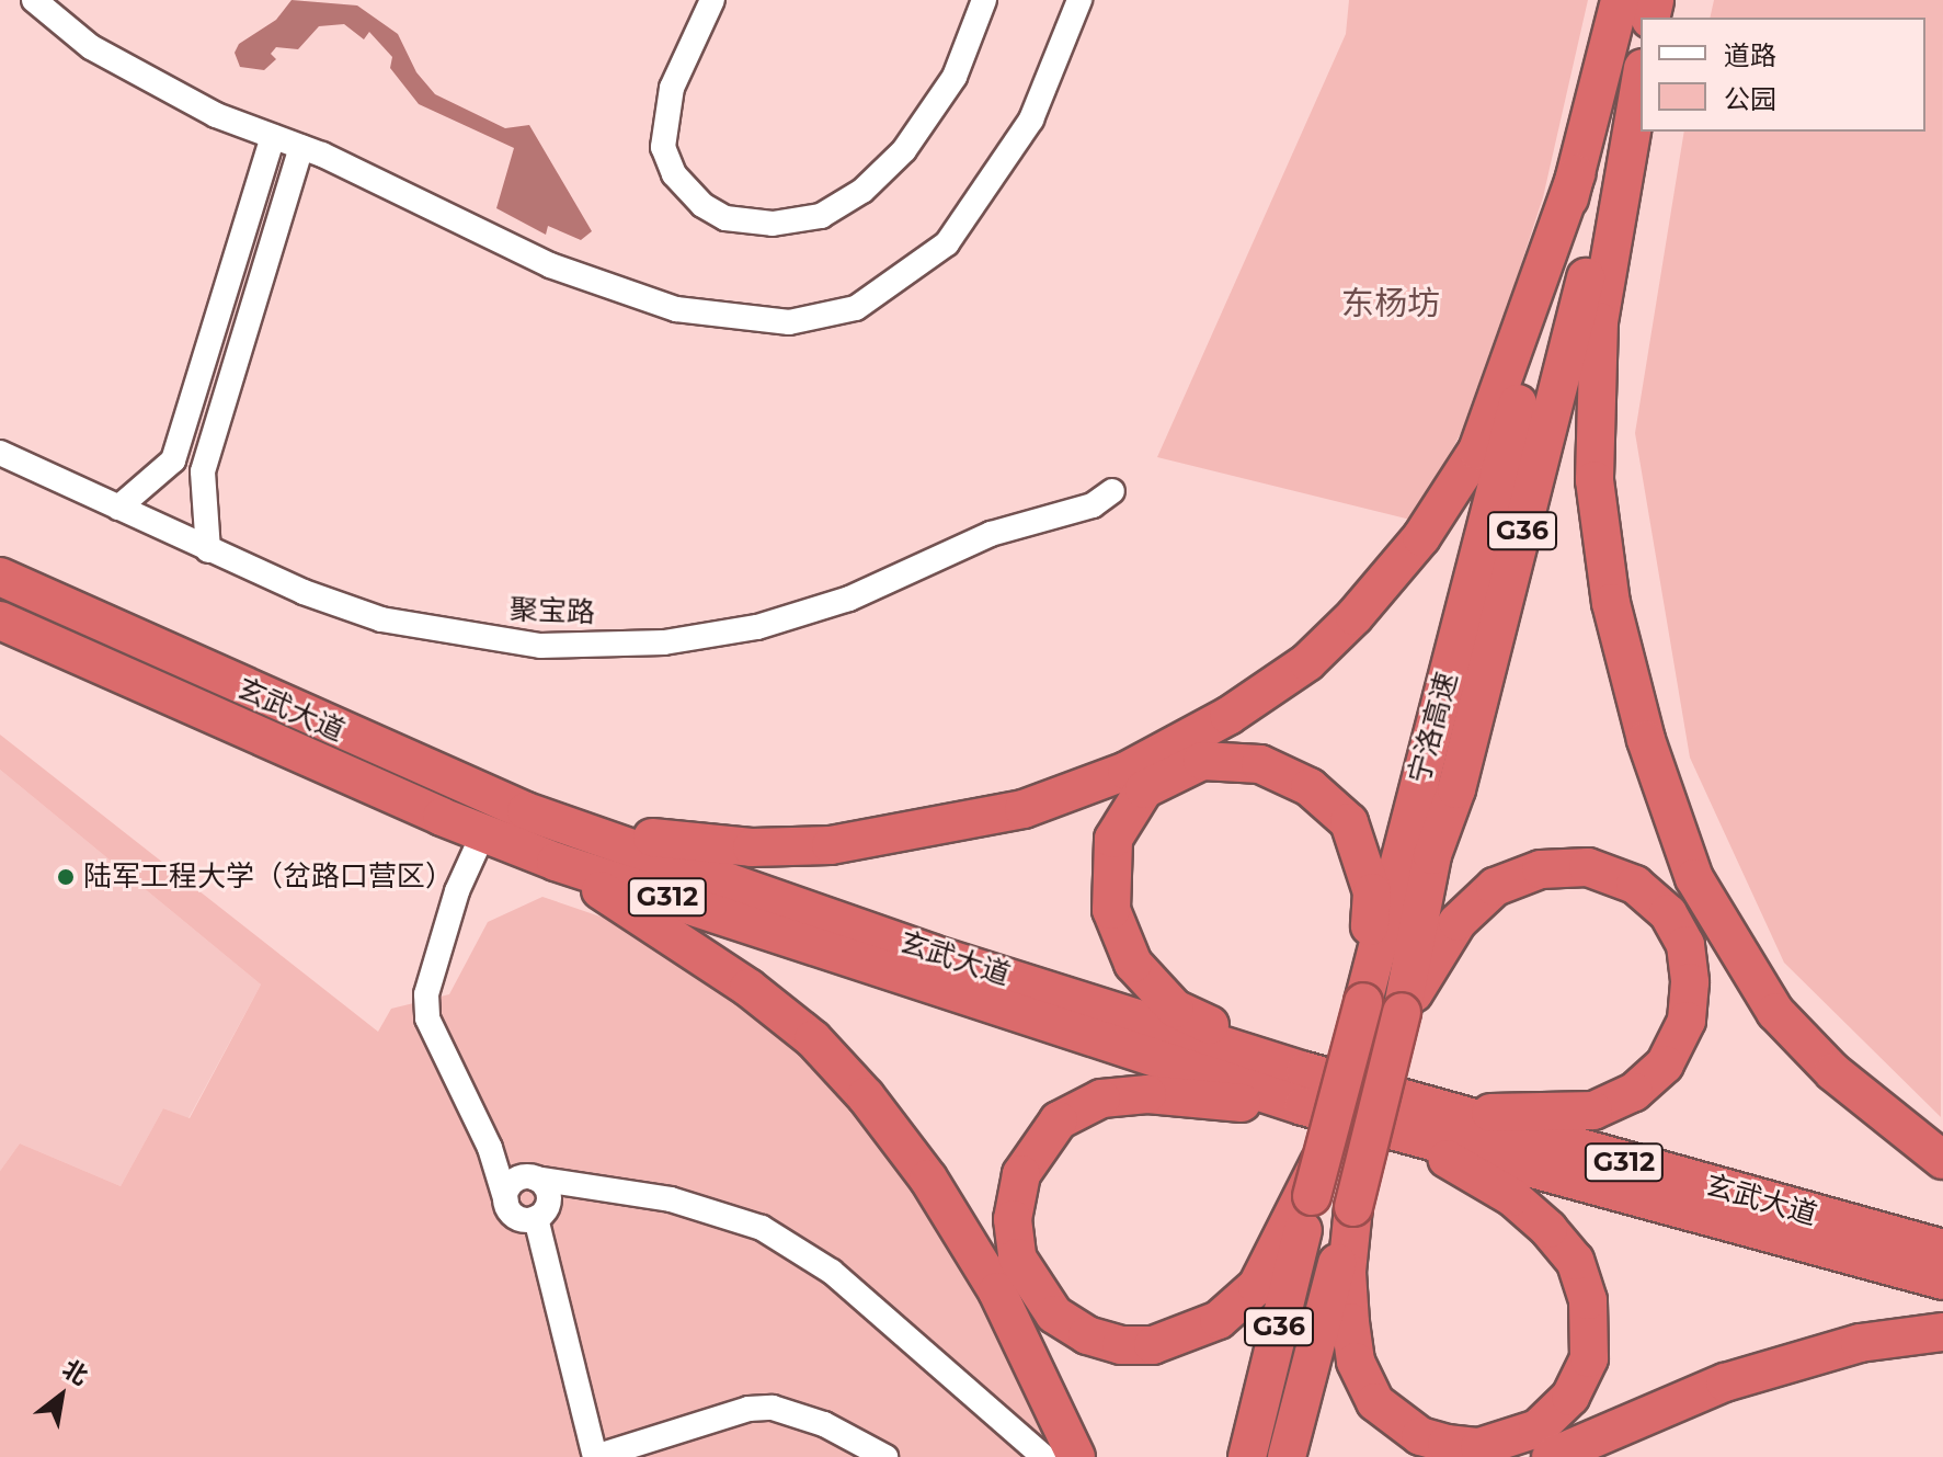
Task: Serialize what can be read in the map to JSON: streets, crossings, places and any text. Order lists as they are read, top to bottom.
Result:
{
  "streets": {
    "highway": [
      "G36",
      "玄武大道",
      "宁洛高速",
      "G312"
    ],
    "street": ["聚宝路"]
  },
  "districts": ["东杨坊"],
  "places": ["陆军工程大学（岔路口营区）"],
  "legend": ["道路", "公园"],
  "north": "top right"
}
